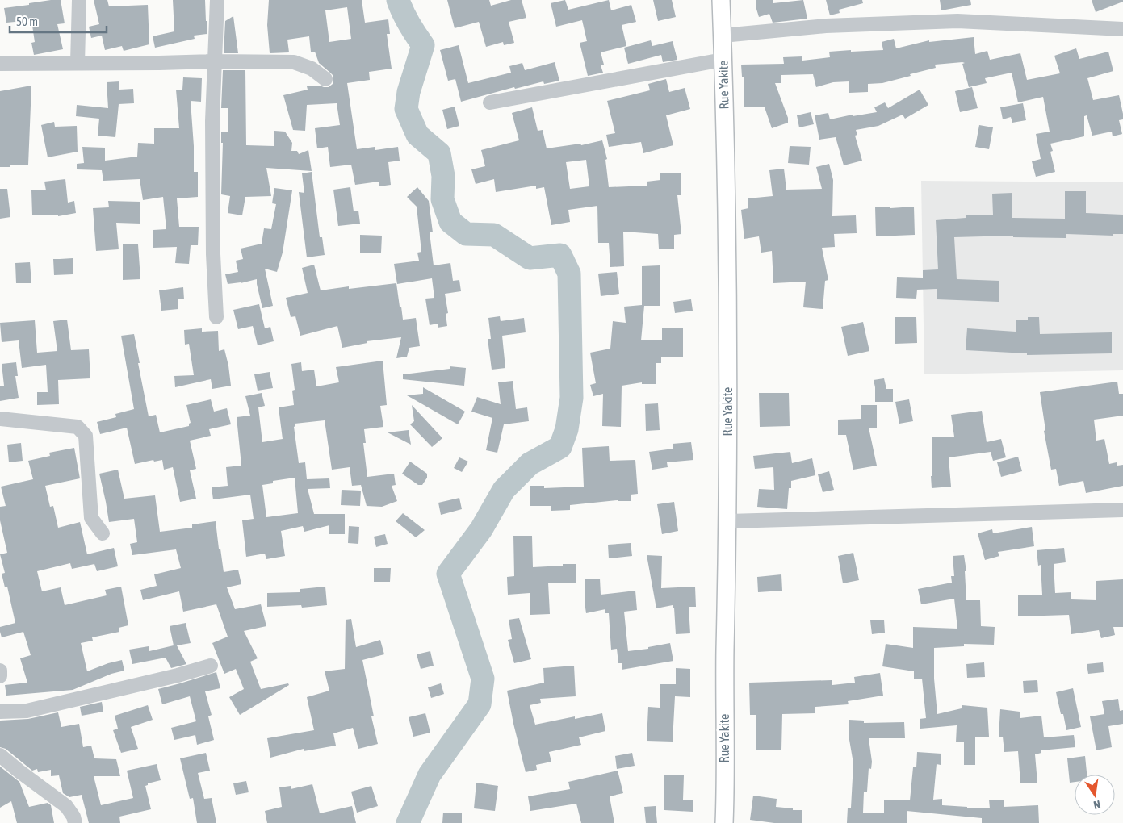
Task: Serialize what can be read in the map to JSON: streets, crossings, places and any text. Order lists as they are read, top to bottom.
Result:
{
  "streets": {
    "main road": ["Rue Yakite"]
  },
  "scale_bar": "50 m",
  "north": "bottom"
}
